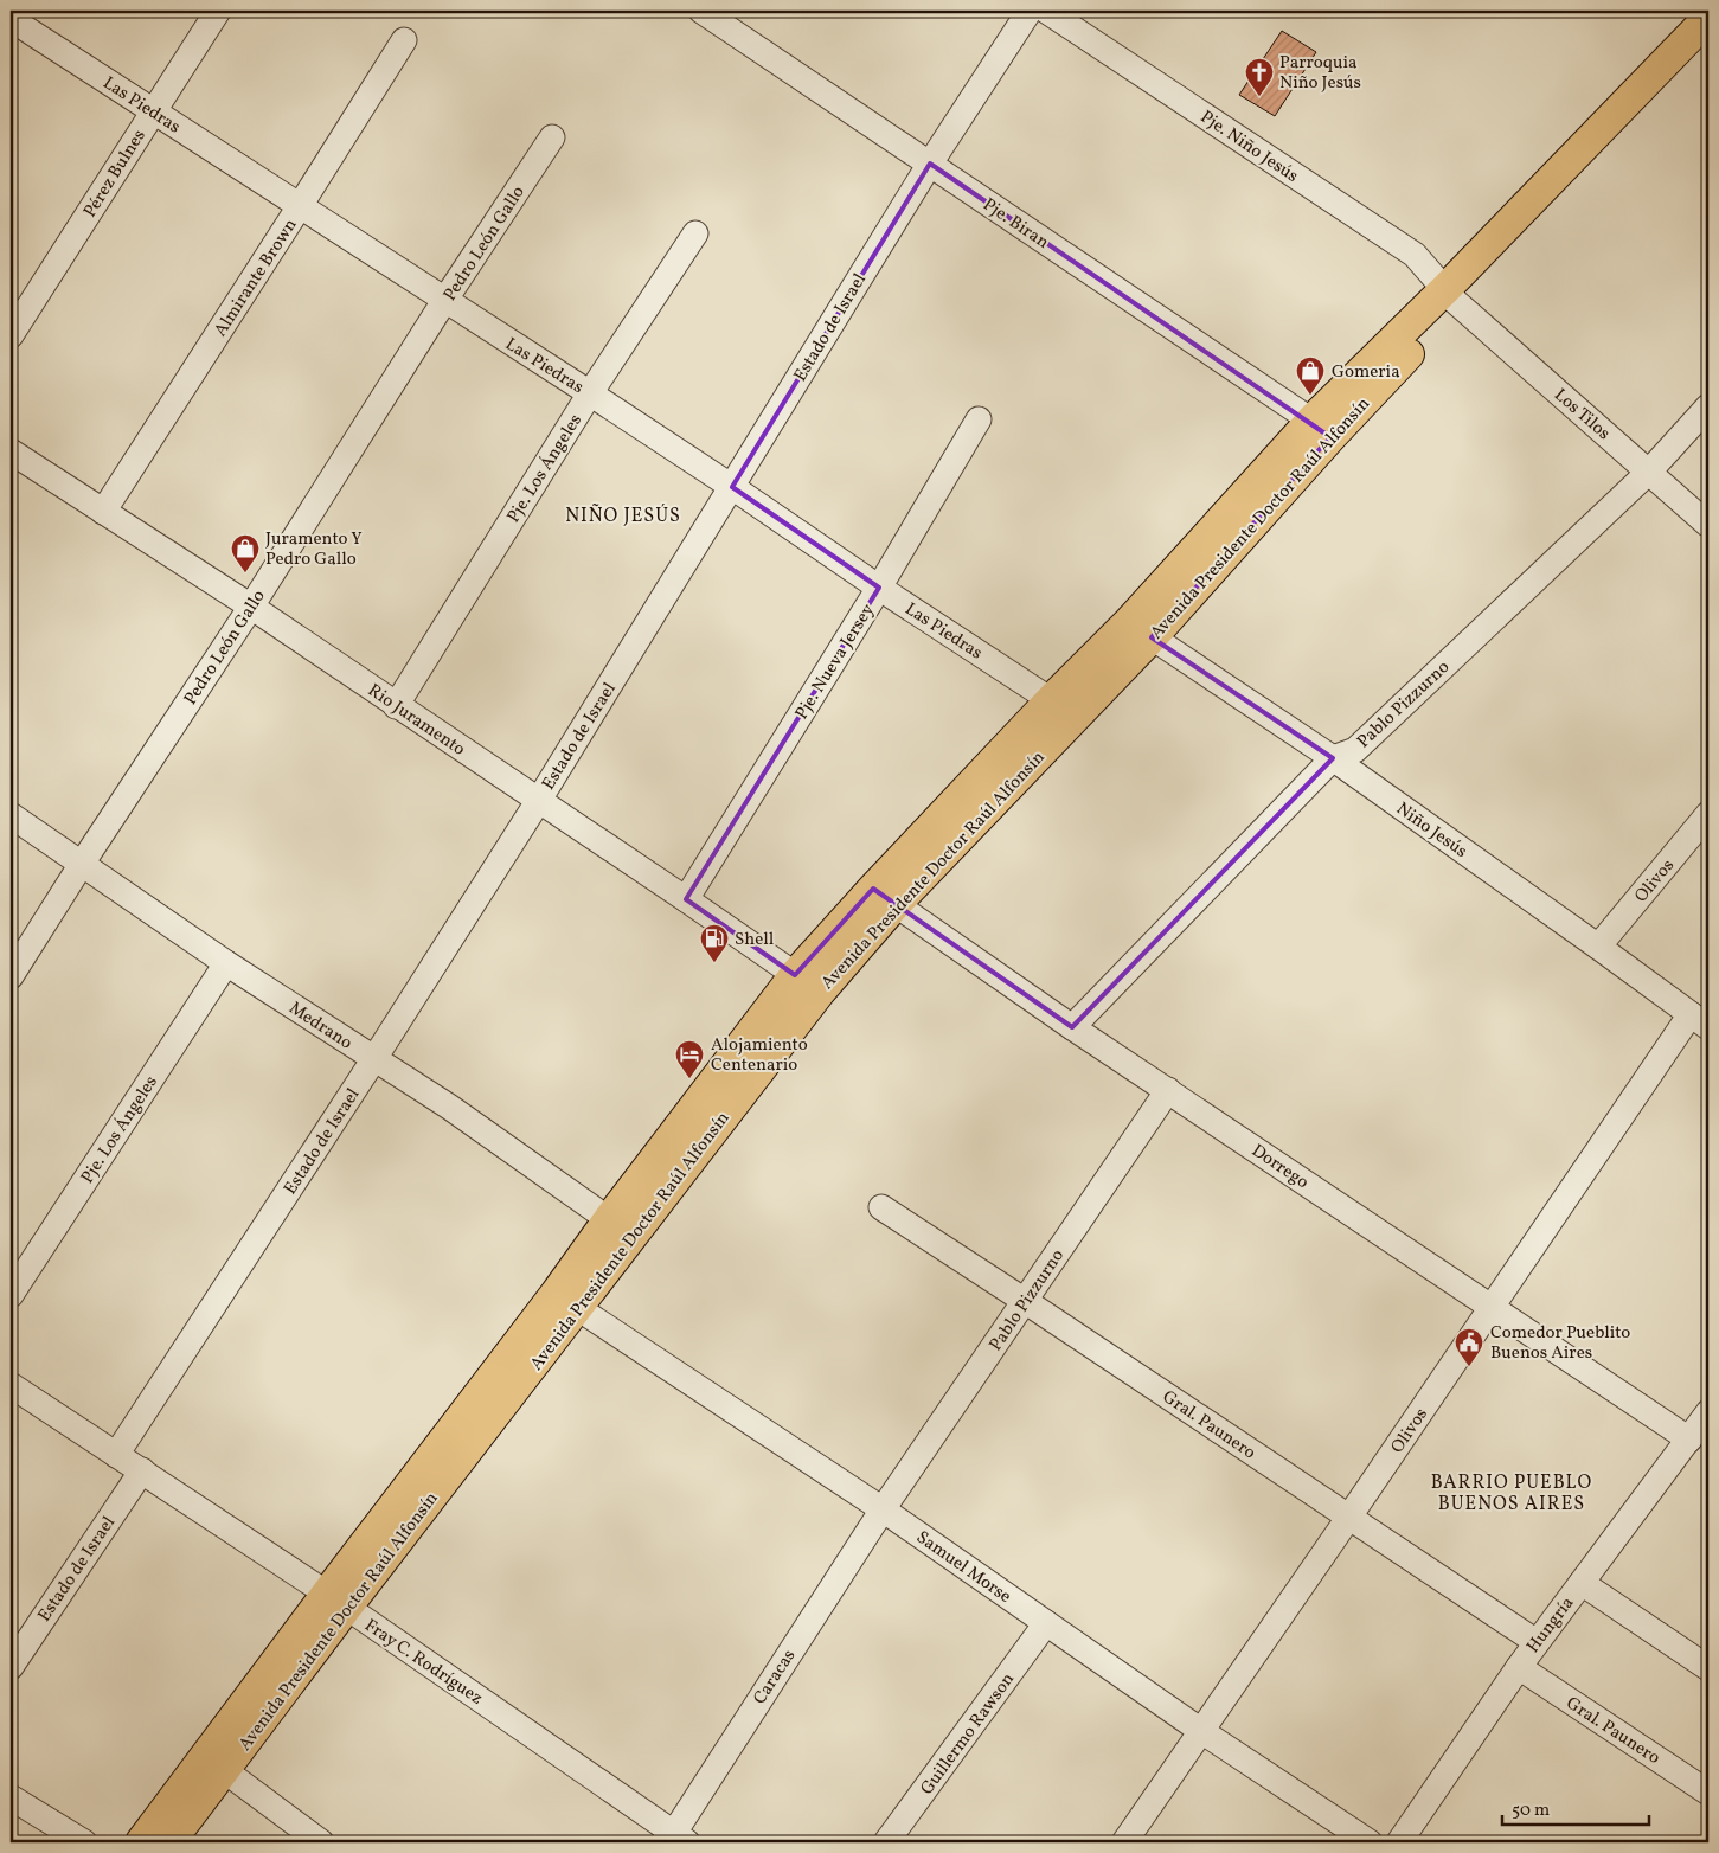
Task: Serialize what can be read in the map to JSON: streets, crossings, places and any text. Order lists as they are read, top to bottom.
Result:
{
  "streets": {
    "main road": ["Avenida Presidente Doctor Raúl Alfonsín"],
    "street": [
      "Las Piedras",
      "Pje. Niño Jesús",
      "Pérez Bulnes",
      "Pje. Biran",
      "Pedro León Gallo",
      "Almirante Brown",
      "Estado de Israel",
      "Los Tilos",
      "Pje. Los Ángeles",
      "Pje. Nueva Jersey",
      "Pablo Pizzurno",
      "Rio Juramento",
      "Niño Jesús",
      "Olivos",
      "Medrano",
      "Dorrego",
      "Gral. Paunero",
      "Samuel Morse",
      "Hungría",
      "Fray C. Rodríguez",
      "Caracas",
      "Guillermo Rawson"
    ]
  },
  "crossings": [
    ["Las Piedras", "Pérez Bulnes"],
    ["Las Piedras", "Pedro León Gallo"],
    ["Las Piedras", "Almirante Brown"],
    ["Las Piedras", "Estado de Israel"],
    ["Las Piedras", "Pje. Los Ángeles"],
    ["Las Piedras", "Avenida Presidente Doctor Raúl Alfonsín"],
    ["Las Piedras", "Pje. Nueva Jersey"],
    ["Pje. Niño Jesús", "Los Tilos"],
    ["Pje. Niño Jesús", "Avenida Presidente Doctor Raúl Alfonsín"],
    ["Pje. Biran", "Estado de Israel"],
    ["Pje. Biran", "Avenida Presidente Doctor Raúl Alfonsín"],
    ["Pedro León Gallo", "Rio Juramento"],
    ["Pedro León Gallo", "Medrano"],
    ["Almirante Brown", "Rio Juramento"],
    ["Estado de Israel", "Rio Juramento"],
    ["Estado de Israel", "Medrano"],
    ["Estado de Israel", "Fray C. Rodríguez"],
    ["Los Tilos", "Avenida Presidente Doctor Raúl Alfonsín"],
    ["Los Tilos", "Pablo Pizzurno"],
    ["Pje. Los Ángeles", "Rio Juramento"],
    ["Pje. Los Ángeles", "Medrano"],
    ["Avenida Presidente Doctor Raúl Alfonsín", "Rio Juramento"],
    ["Avenida Presidente Doctor Raúl Alfonsín", "Niño Jesús"],
    ["Avenida Presidente Doctor Raúl Alfonsín", "Medrano"],
    ["Avenida Presidente Doctor Raúl Alfonsín", "Dorrego"],
    ["Avenida Presidente Doctor Raúl Alfonsín", "Samuel Morse"],
    ["Avenida Presidente Doctor Raúl Alfonsín", "Fray C. Rodríguez"],
    ["Pje. Nueva Jersey", "Rio Juramento"],
    ["Pablo Pizzurno", "Niño Jesús"],
    ["Pablo Pizzurno", "Dorrego"],
    ["Pablo Pizzurno", "Gral. Paunero"],
    ["Pablo Pizzurno", "Samuel Morse"],
    ["Pablo Pizzurno", "Caracas"],
    ["Niño Jesús", "Olivos"],
    ["Olivos", "Dorrego"],
    ["Olivos", "Gral. Paunero"],
    ["Olivos", "Samuel Morse"],
    ["Dorrego", "Hungría"],
    ["Gral. Paunero", "Hungría"],
    ["Samuel Morse", "Caracas"],
    ["Samuel Morse", "Guillermo Rawson"],
    ["Fray C. Rodríguez", "Caracas"]
  ],
  "districts": ["NIÑO JESÚS", "BARRIO PUEBLO BUENOS AIRES"],
  "places": {
    "church": ["Parroquia Niño Jesús"],
    "shop": ["Gomeria", "Juramento Y Pedro Gallo"],
    "fuel station": ["Shell"],
    "hotel": ["Alojamiento Centenario"],
    "public building": ["Comedor Pueblito Buenos Aires"]
  },
  "scale_bar": "50 m"
}
